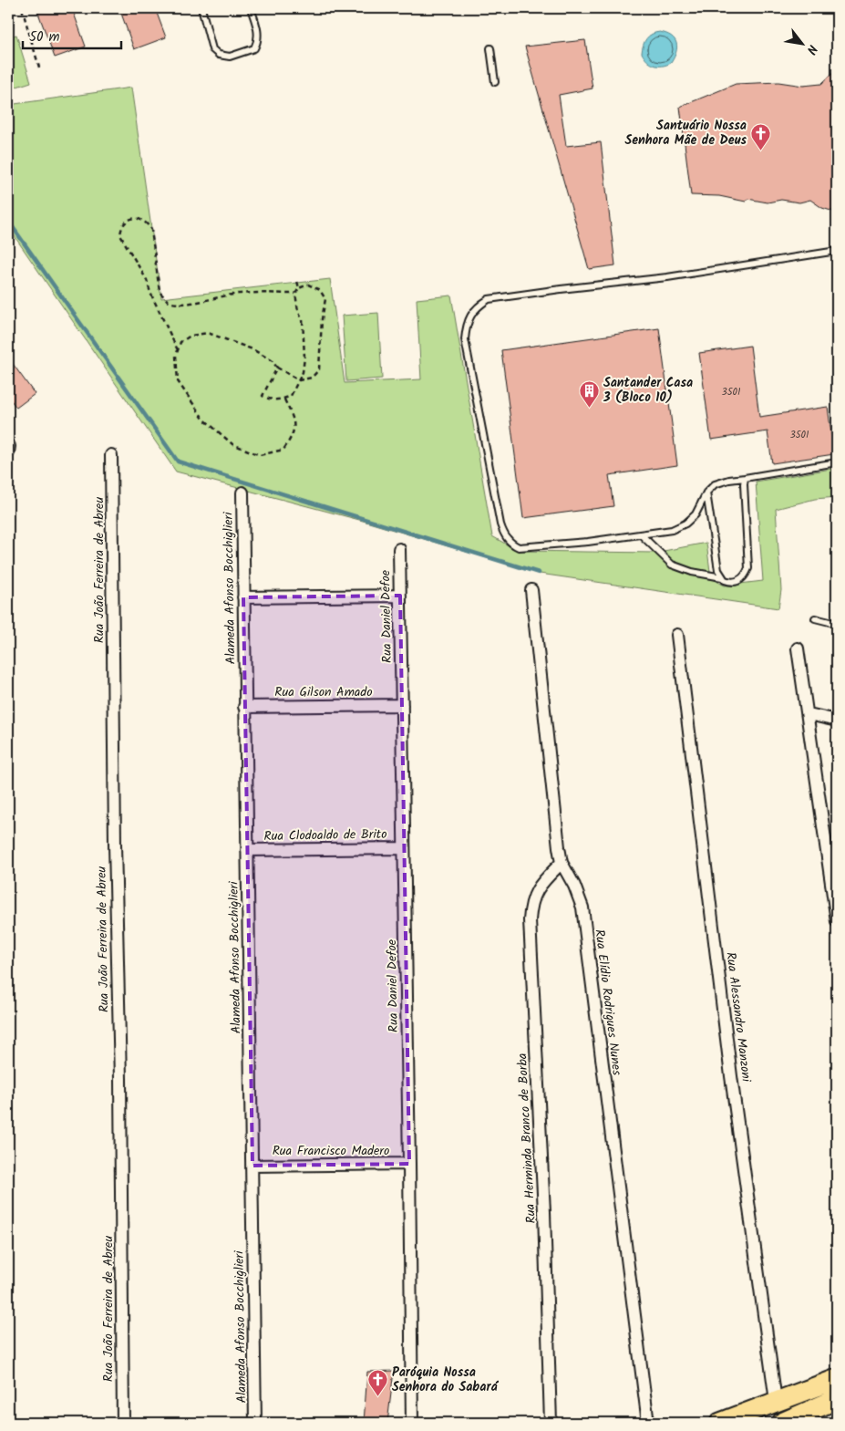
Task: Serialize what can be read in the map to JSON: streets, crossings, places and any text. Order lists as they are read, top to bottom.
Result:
{
  "streets": {
    "street": [
      "Rua João Ferreira de Abreu",
      "Alameda Afonso Bocchiglieri",
      "Rua Daniel Defoe",
      "Rua Gilson Amado",
      "Rua Clodoaldo de Brito",
      "Rua Elídio Rodrigues Nunes",
      "Rua Alessandro Manzoni",
      "Rua Herminda Branco de Borba",
      "Rua Francisco Madero"
    ]
  },
  "crossings": [
    ["Alameda Afonso Bocchiglieri", "Rua Gilson Amado"],
    ["Alameda Afonso Bocchiglieri", "Rua Clodoaldo de Brito"],
    ["Alameda Afonso Bocchiglieri", "Rua Francisco Madero"],
    ["Rua Daniel Defoe", "Rua Gilson Amado"],
    ["Rua Daniel Defoe", "Rua Clodoaldo de Brito"],
    ["Rua Daniel Defoe", "Rua Francisco Madero"],
    ["Rua Elídio Rodrigues Nunes", "Rua Herminda Branco de Borba"]
  ],
  "places": {
    "church": ["Santuário Nossa Senhora Mãe de Deus", "Paróquia Nossa Senhora do Sabará"],
    "building": ["Santander Casa 3 (Bloco 10)"]
  },
  "house_numbers": ["3501", "3501"],
  "scale_bar": "50 m",
  "north": "bottom right"
}
